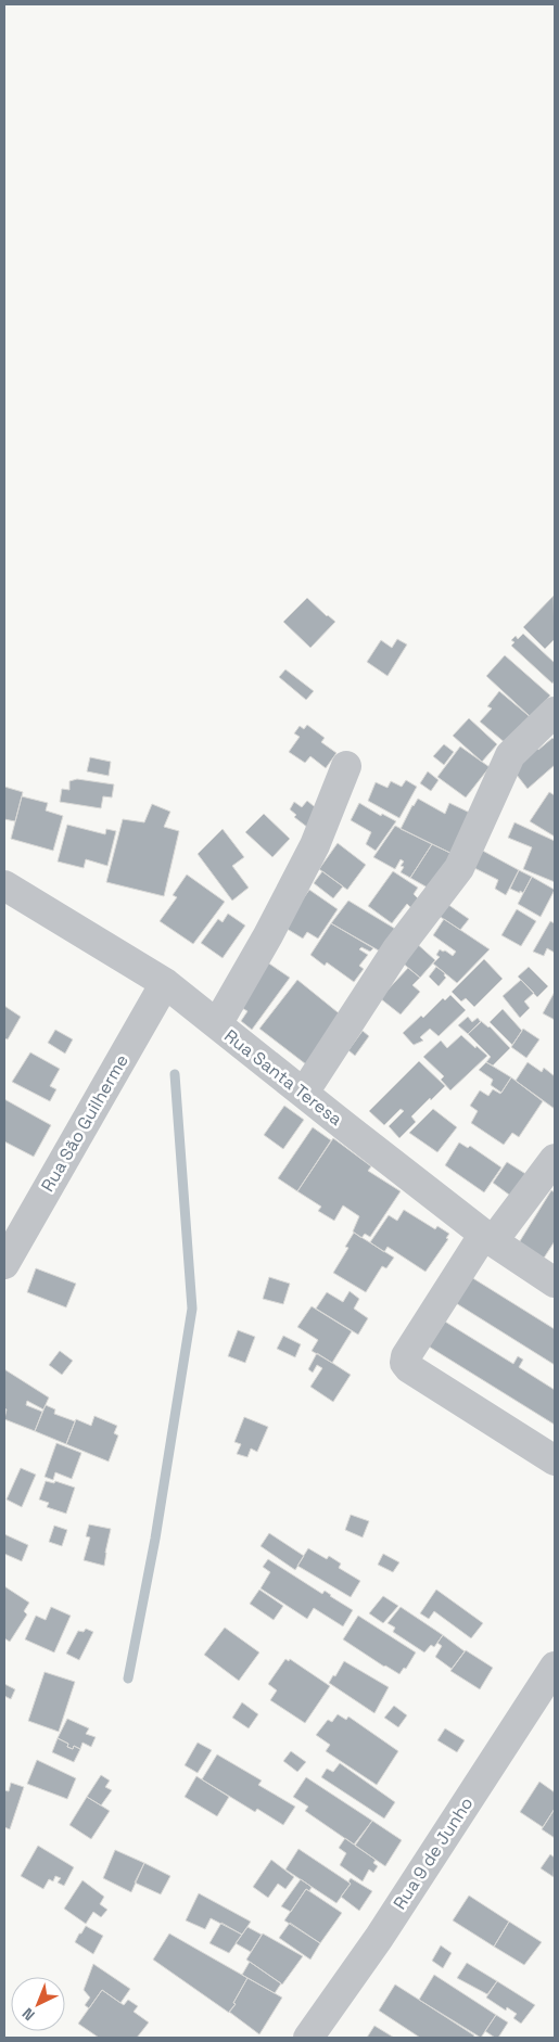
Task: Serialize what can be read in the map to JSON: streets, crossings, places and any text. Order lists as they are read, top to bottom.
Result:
{
  "streets": {
    "street": ["Rua Santa Teresa", "Rua São Guilherme", "Rua 9 de Junho"]
  },
  "crossings": [
    ["Rua Santa Teresa", "Rua São Guilherme"]
  ],
  "north": "bottom left"
}
